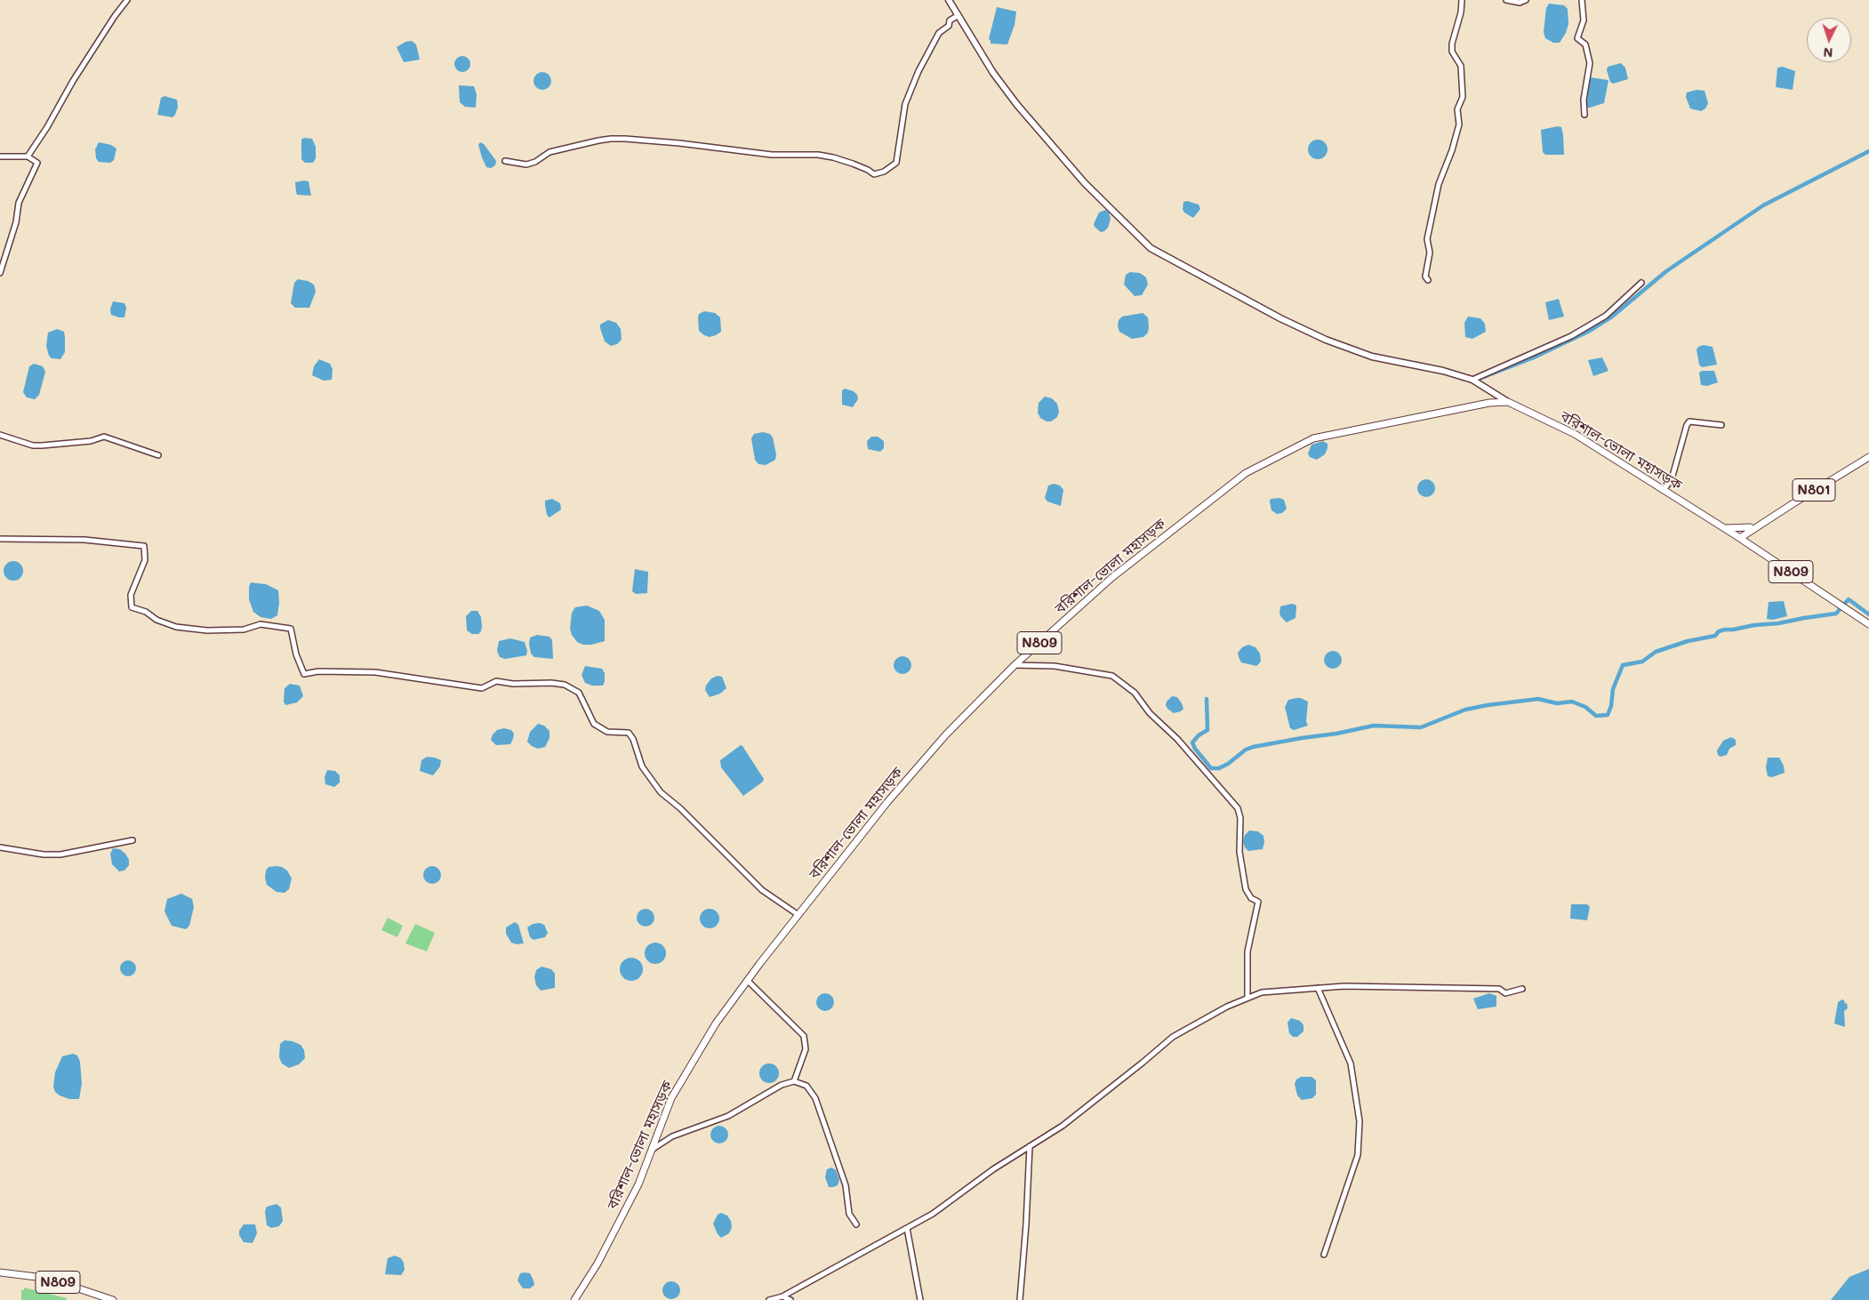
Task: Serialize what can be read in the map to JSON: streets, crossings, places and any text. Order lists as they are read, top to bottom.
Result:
{
  "streets": {
    "highway": ["বরিশাল-ভোলা মহাসড়ক", "N801", "N809"]
  },
  "crossings": [
    ["বরিশাল-ভোলা মহাসড়ক", "N801"]
  ],
  "north": "bottom"
}
